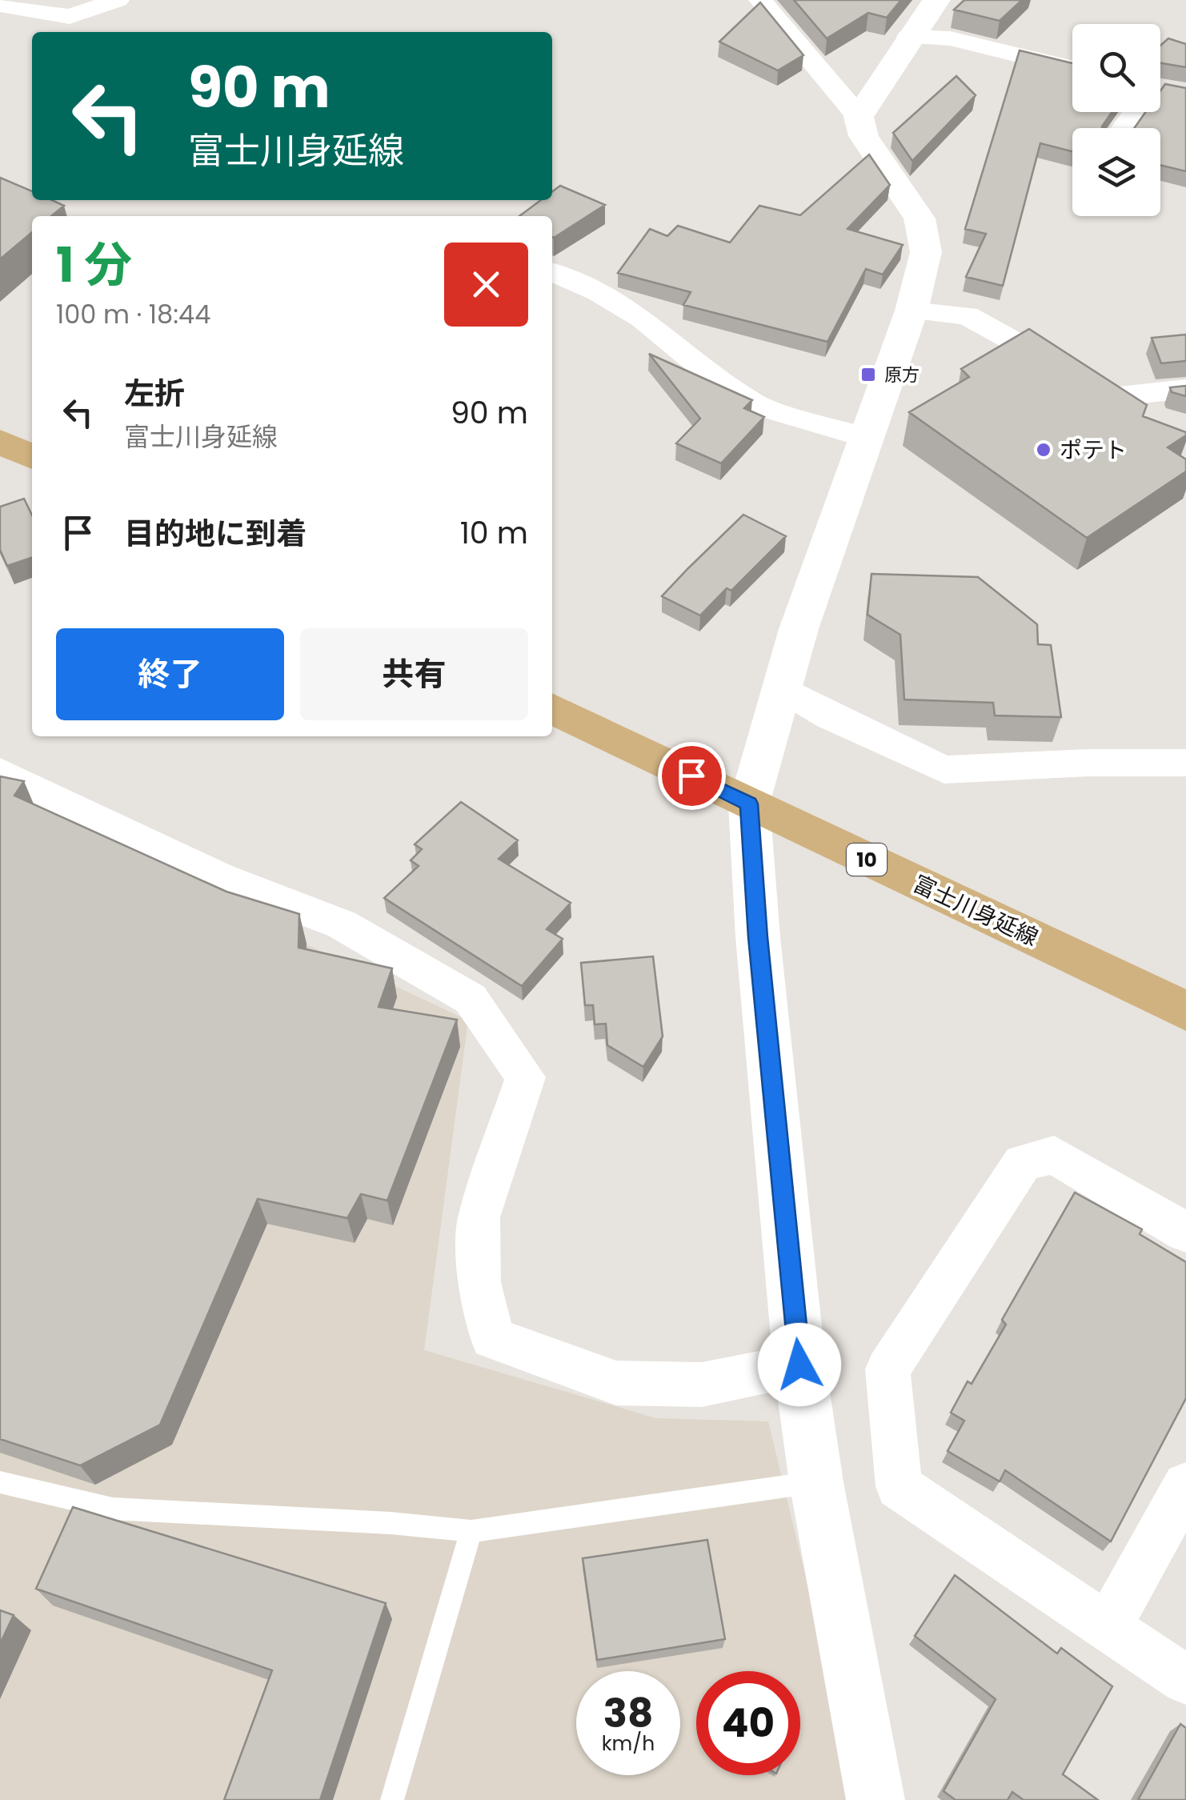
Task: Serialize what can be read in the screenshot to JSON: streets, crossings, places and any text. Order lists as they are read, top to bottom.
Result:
{
  "streets": {
    "main road": ["10", "富士川身延線"]
  },
  "places": {
    "transit": ["原方"],
    "other": ["ポテト"]
  },
  "page": {
    "turn": ["90 m", "富士川身延線"],
    "heading": ["1 分", "100 m · 18:44"],
    "list": [
      {
        "name": "左折",
        "note": "富士川身延線",
        "value": "90 m"
      },
      {
        "name": "目的地に到着",
        "value": "10 m"
      }
    ],
    "buttons": ["終了", "共有"],
    "speed": "38 km/h",
    "limit": "40"
  }
}
